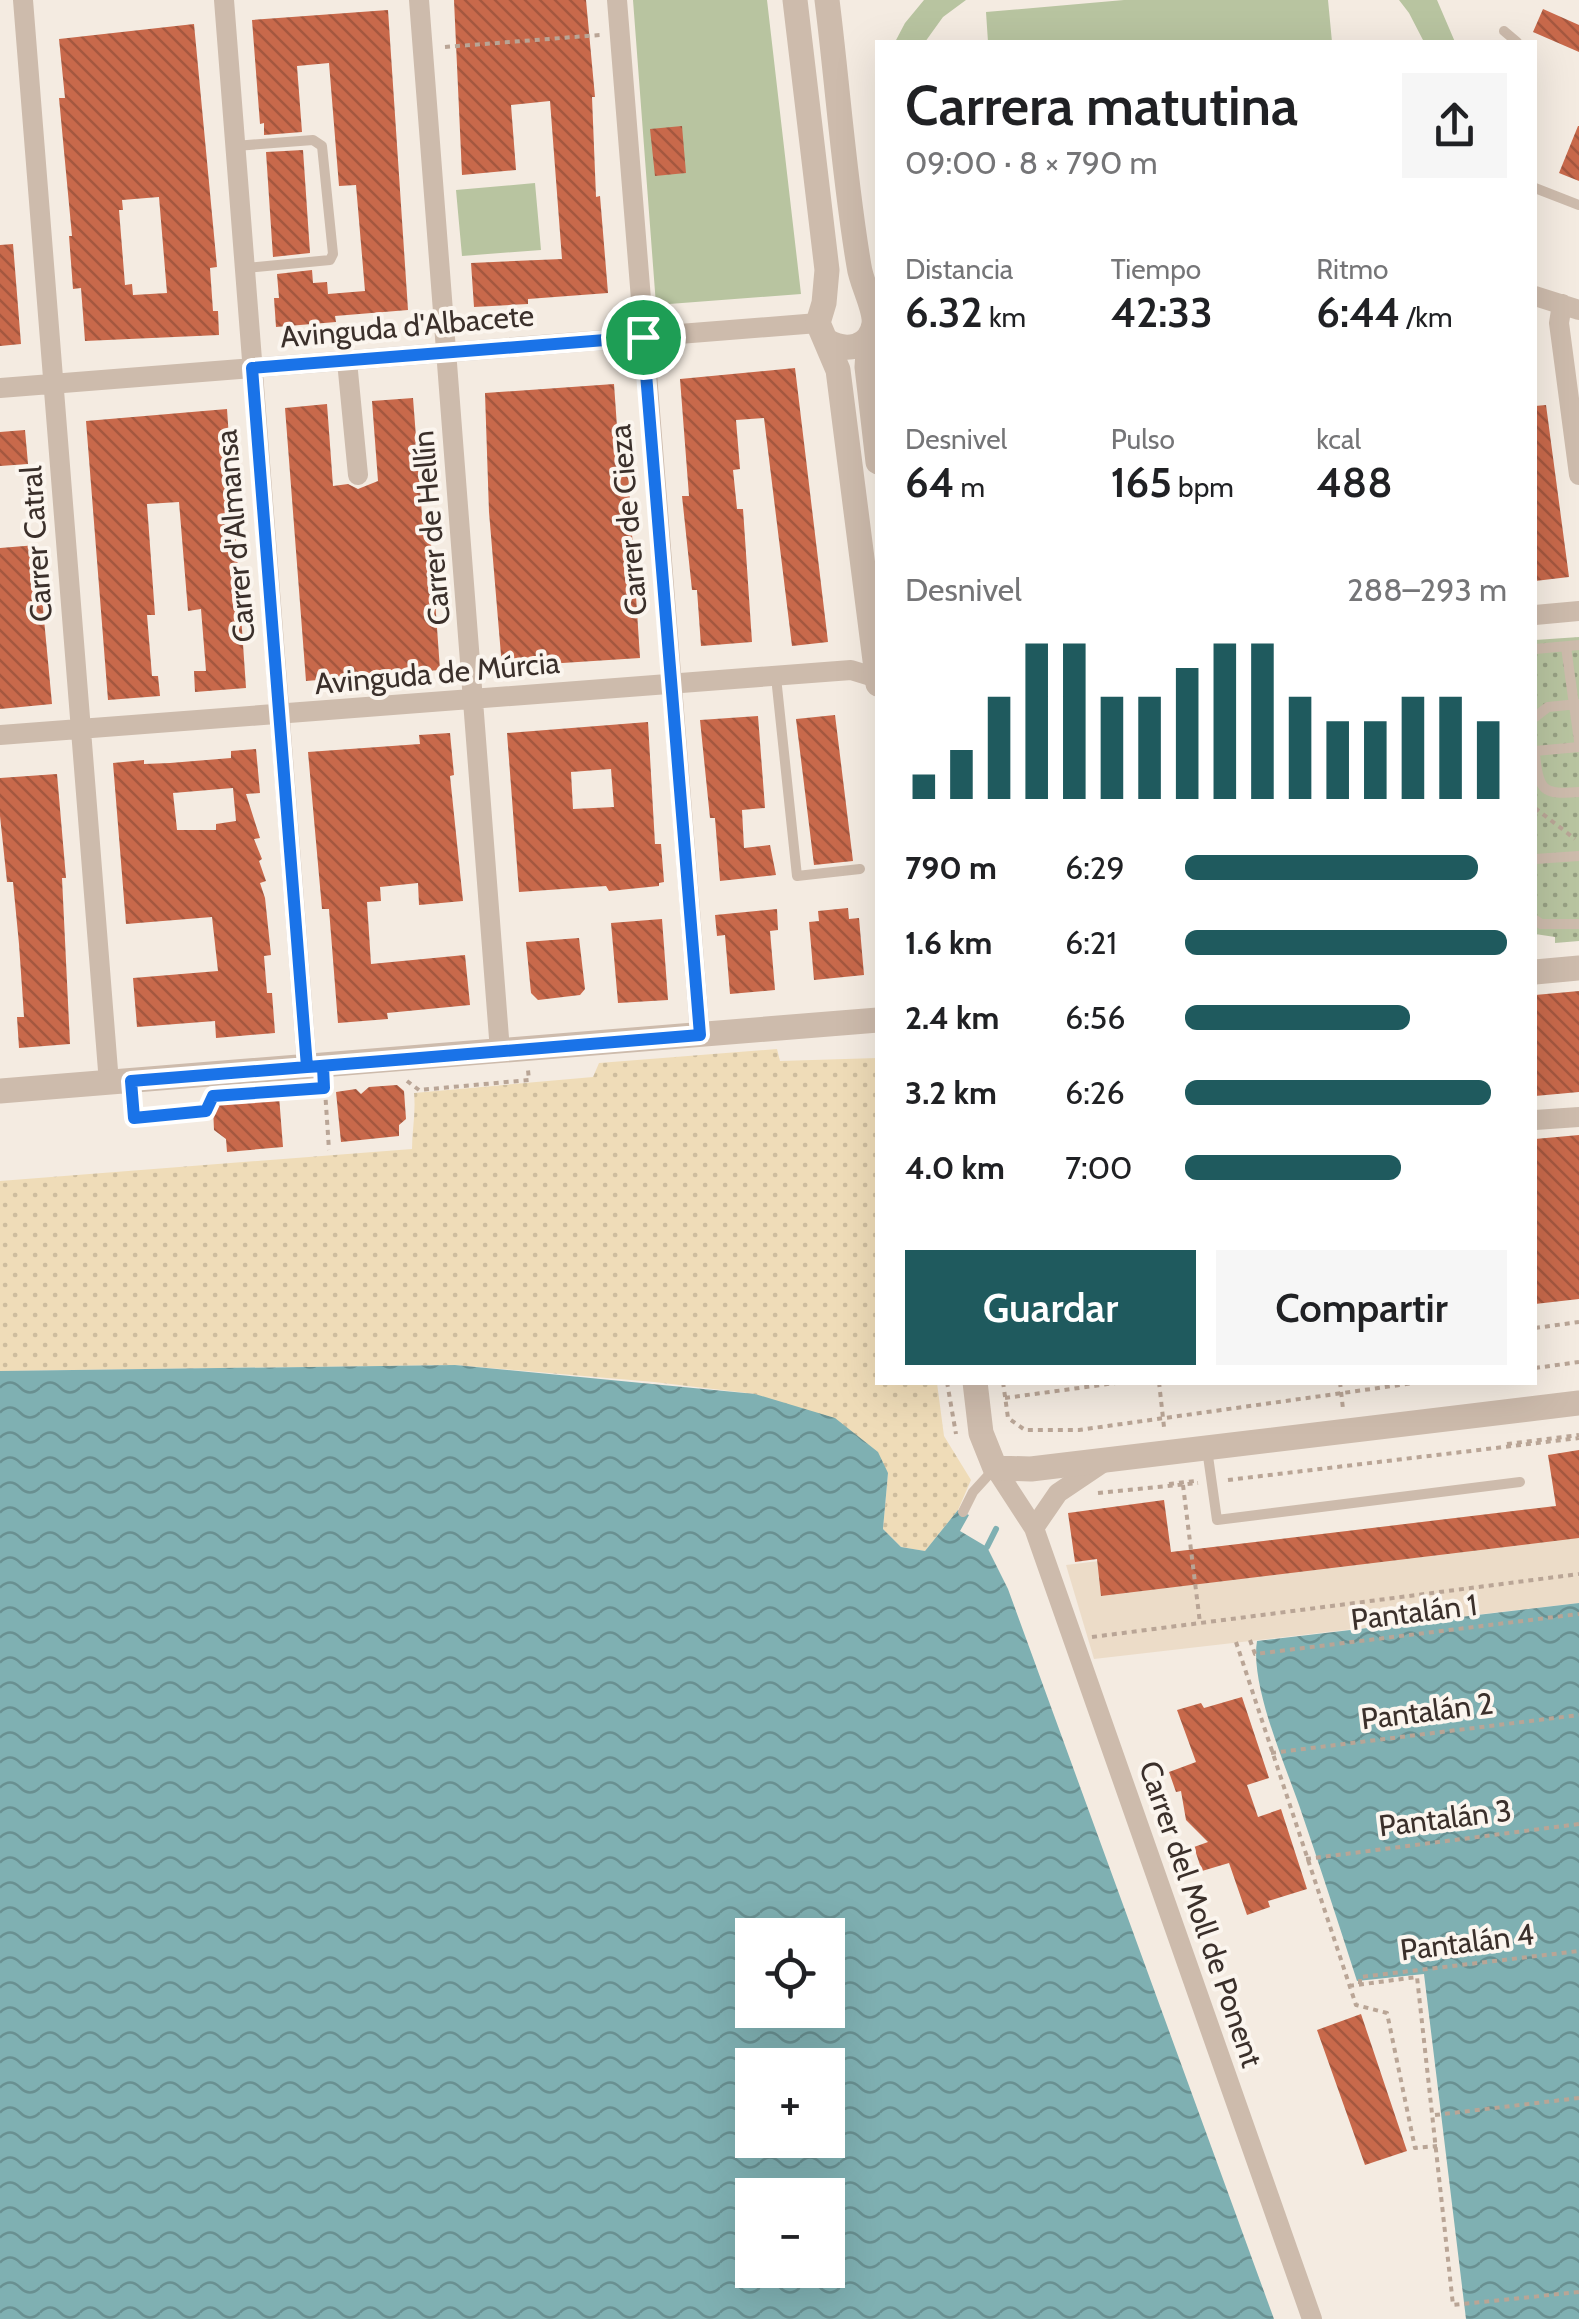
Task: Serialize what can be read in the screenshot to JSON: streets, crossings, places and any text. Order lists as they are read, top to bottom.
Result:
{
  "streets": {
    "street": [
      "Avinguda d'Albacete",
      "Carrer de Cieza",
      "Carrer de Hellín",
      "Carrer d'Almansa",
      "Carrer Catral",
      "Avinguda de Múrcia",
      "Carrer del Moll de Ponent"
    ],
    "path": [
      "Pantalán 1",
      "Pantalán 2",
      "Pantalán 3",
      "Pantalán 4"
    ]
  },
  "crossings": [
    ["Avinguda d'Albacete", "Carrer de Cieza"],
    ["Avinguda d'Albacete", "Carrer de Hellín"],
    ["Avinguda d'Albacete", "Carrer d'Almansa"],
    ["Avinguda d'Albacete", "Carrer Catral"],
    ["Carrer de Cieza", "Avinguda de Múrcia"],
    ["Carrer de Hellín", "Avinguda de Múrcia"],
    ["Carrer d'Almansa", "Avinguda de Múrcia"],
    ["Carrer Catral", "Avinguda de Múrcia"]
  ],
  "page": {
    "heading": ["Carrera matutina", "09:00 · 8 × 790 m"],
    "stats": [
      ["Distancia", "6.32 km"],
      ["Tiempo", "42:33"],
      ["Ritmo", "6:44 /km"],
      ["Desnivel", "64 m"],
      ["Pulso", "165 bpm"],
      ["kcal", "488"]
    ],
    "chart": ["Desnivel", "288–293 m"],
    "list": [
      {
        "name": "790 m",
        "note": "6:29"
      },
      {
        "name": "1.6 km",
        "note": "6:21"
      },
      {
        "name": "2.4 km",
        "note": "6:56"
      },
      {
        "name": "3.2 km",
        "note": "6:26"
      },
      {
        "name": "4.0 km",
        "note": "7:00"
      }
    ],
    "buttons": ["Guardar", "Compartir"],
    "map_buttons": ["+", "−"]
  }
}
